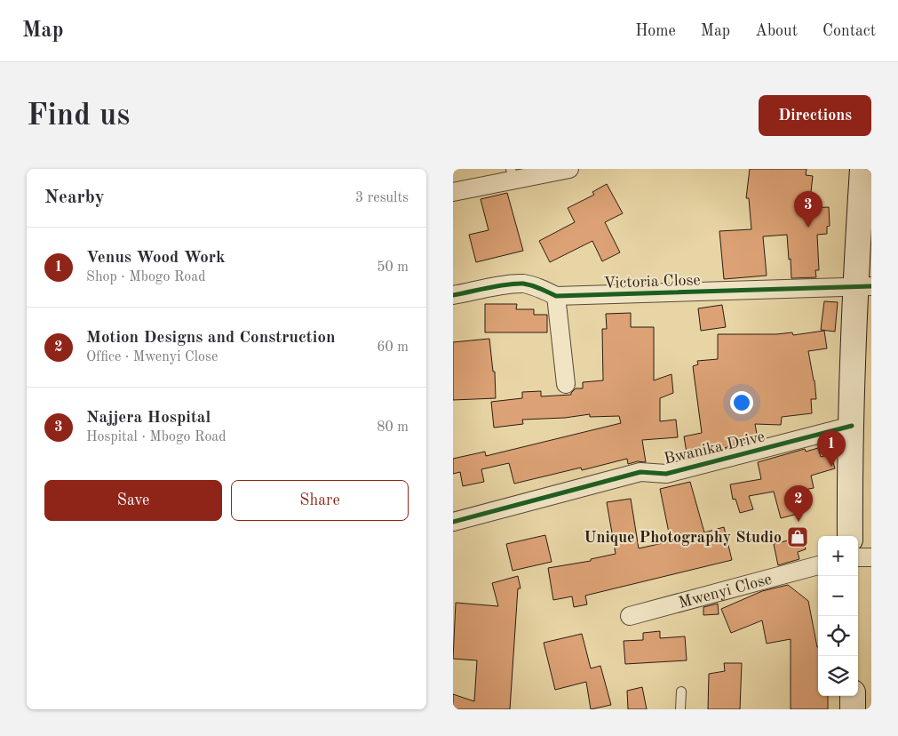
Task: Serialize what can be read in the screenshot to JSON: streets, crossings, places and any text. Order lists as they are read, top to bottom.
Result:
{
  "streets": {
    "street": ["Victoria Close", "Bwanika Drive", "Mwenyi Close"]
  },
  "places": {
    "shop": ["Unique Photography Studio"]
  },
  "page": {
    "header": "Map",
    "nav": [
      "Home",
      "Map",
      "About",
      "Contact"
    ],
    "buttons": [
      "Directions",
      ["Save", "Share"]
    ],
    "title": "Find us",
    "heading": ["Nearby", "3 results"],
    "pins": ["3", "1", "2"],
    "list": [
      {
        "mark": "1",
        "name": "Venus Wood Work",
        "note": "Shop · Mbogo Road",
        "value": "50 m"
      },
      {
        "mark": "2",
        "name": "Motion Designs and Construction",
        "note": "Office · Mwenyi Close",
        "value": "60 m"
      },
      {
        "mark": "3",
        "name": "Najjera Hospital",
        "note": "Hospital · Mbogo Road",
        "value": "80 m"
      }
    ],
    "map_buttons": ["+", "−"]
  }
}
